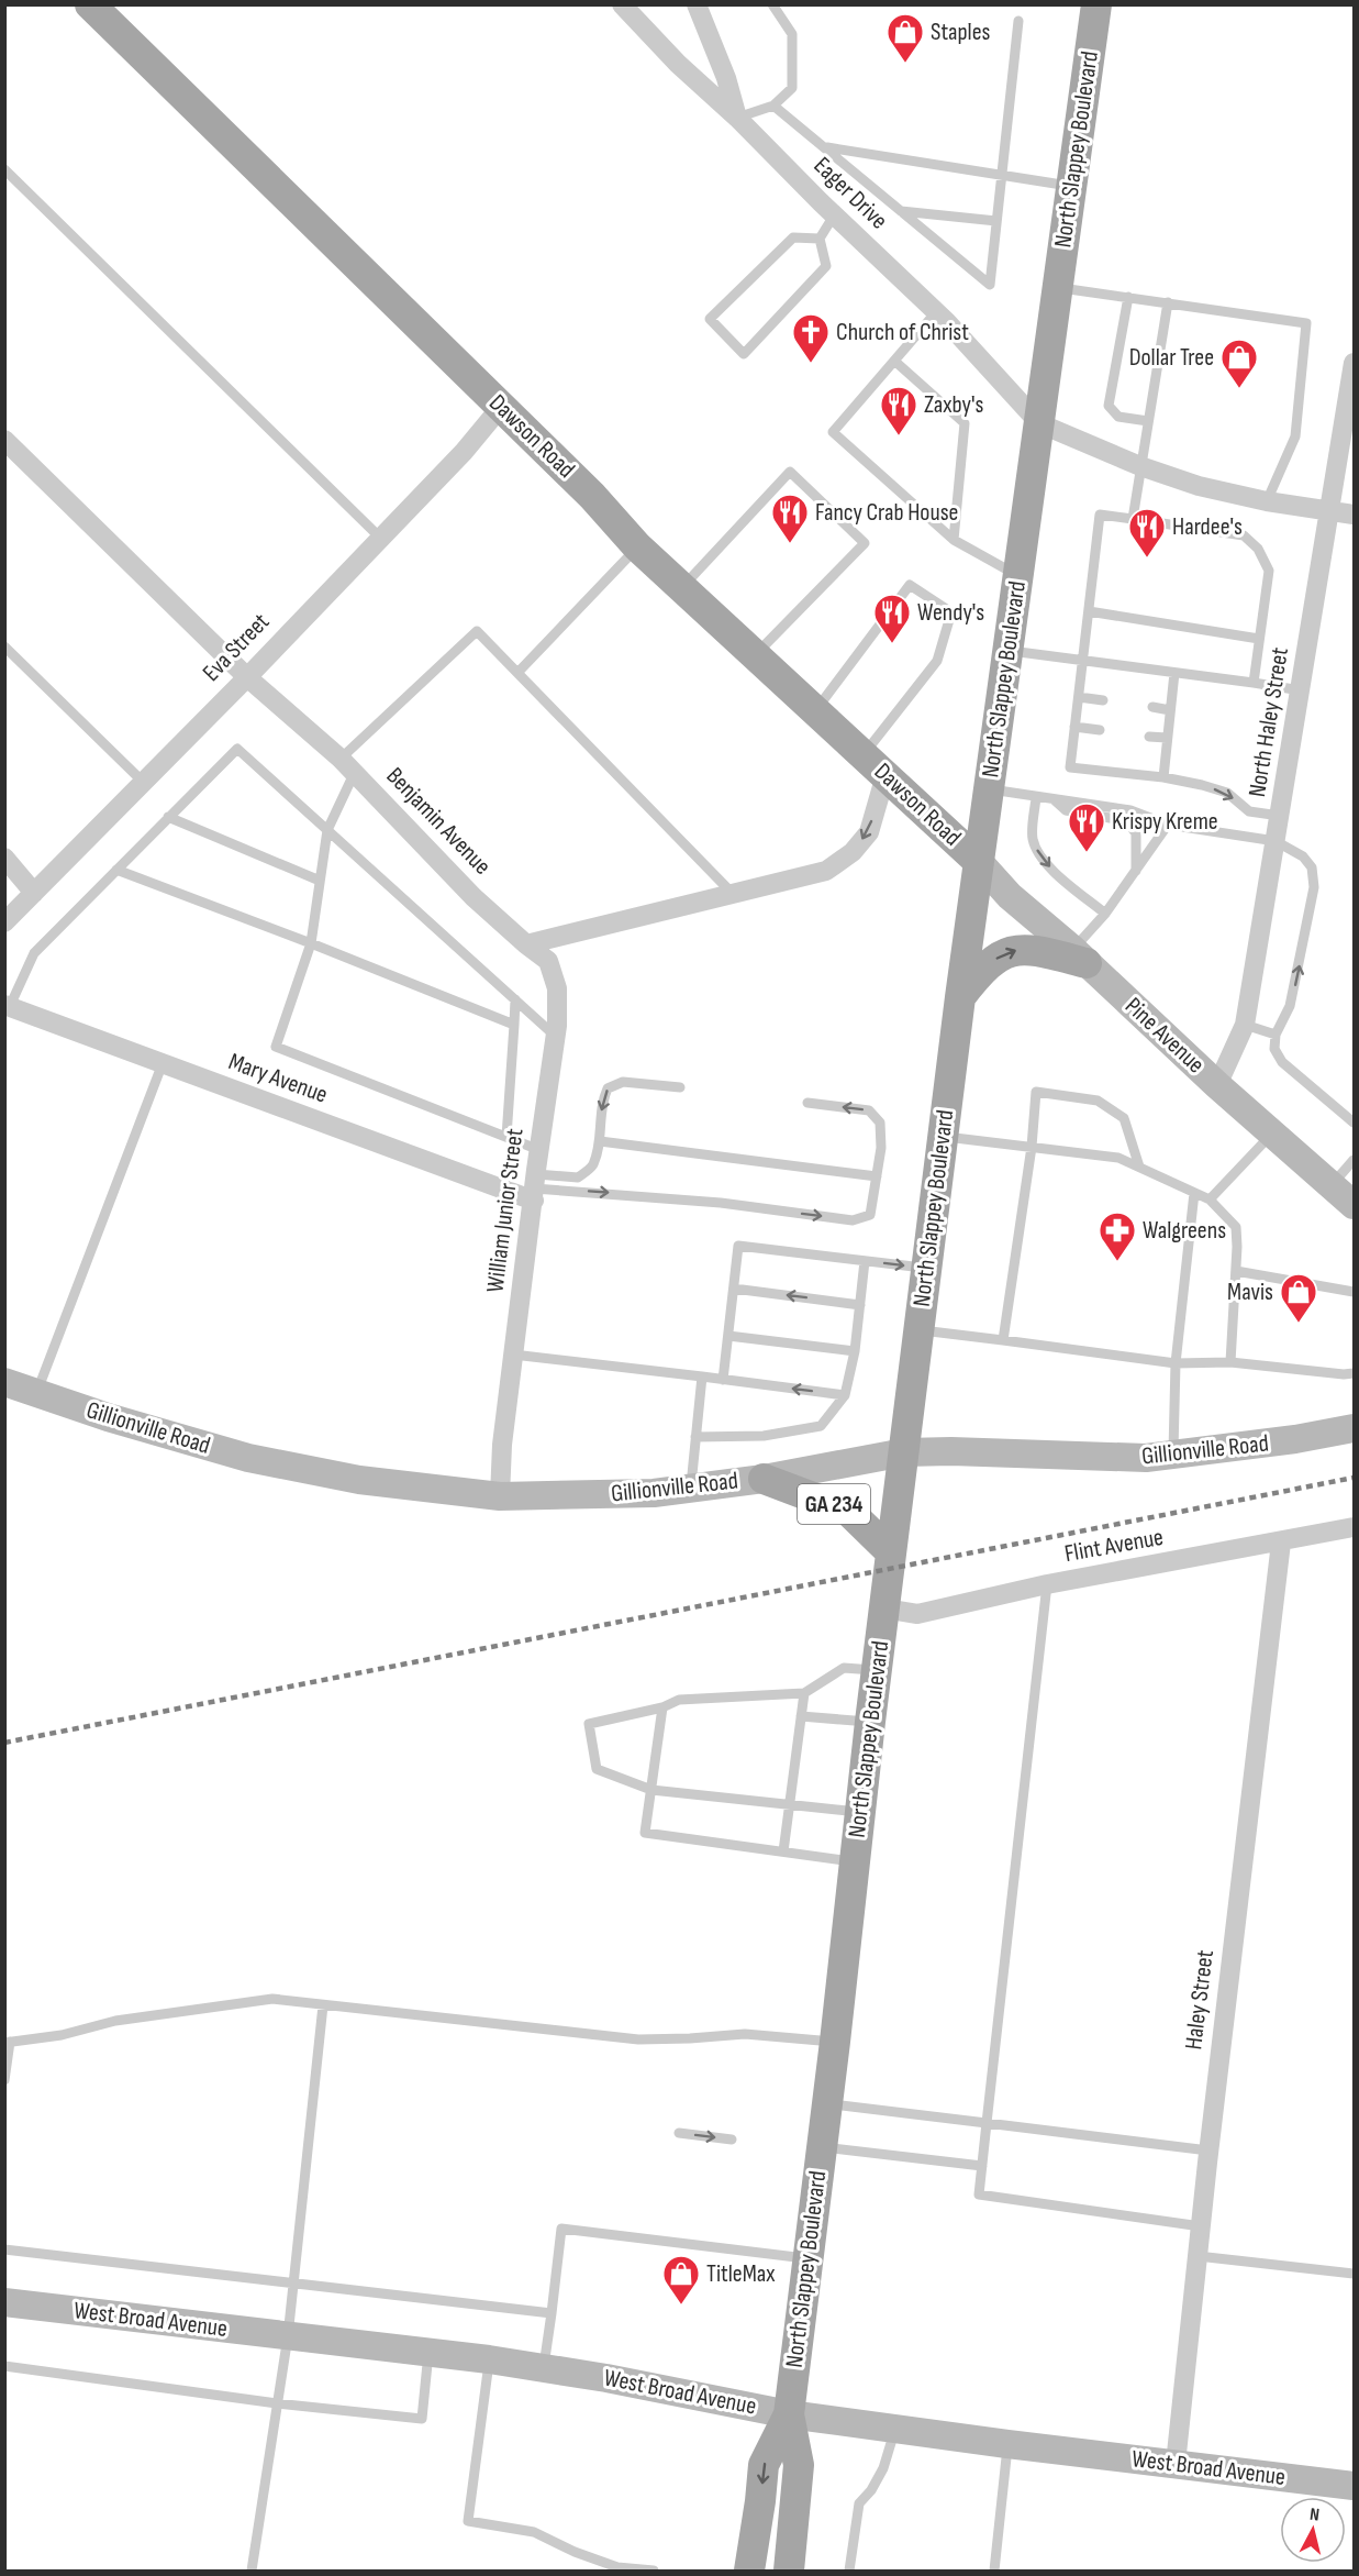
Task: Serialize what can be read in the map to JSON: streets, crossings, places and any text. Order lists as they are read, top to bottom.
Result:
{
  "streets": {
    "main road": [
      "North Slappey Boulevard",
      "Dawson Road",
      "Pine Avenue",
      "Gillionville Road",
      "GA 234",
      "West Broad Avenue"
    ],
    "street": [
      "Eager Drive",
      "Eva Street",
      "North Haley Street",
      "Benjamin Avenue",
      "Mary Avenue",
      "William Junior Street",
      "Flint Avenue",
      "Haley Street"
    ]
  },
  "crossings": [
    ["North Slappey Boulevard", "Eager Drive"],
    ["North Slappey Boulevard", "Dawson Road"],
    ["North Slappey Boulevard", "Pine Avenue"],
    ["North Slappey Boulevard", "Gillionville Road"],
    ["North Slappey Boulevard", "GA 234"],
    ["North Slappey Boulevard", "Flint Avenue"],
    ["North Slappey Boulevard", "West Broad Avenue"],
    ["Dawson Road", "Eva Street"],
    ["Dawson Road", "Pine Avenue"],
    ["Eva Street", "Benjamin Avenue"],
    ["North Haley Street", "Pine Avenue"],
    ["Benjamin Avenue", "William Junior Street"],
    ["Mary Avenue", "William Junior Street"],
    ["William Junior Street", "Gillionville Road"],
    ["Gillionville Road", "GA 234"],
    ["Flint Avenue", "Haley Street"],
    ["Haley Street", "West Broad Avenue"]
  ],
  "places": {
    "shop": [
      "Staples",
      "Dollar Tree",
      "Mavis",
      "TitleMax"
    ],
    "church": ["Church of Christ"],
    "restaurant": [
      "Zaxby's",
      "Fancy Crab House",
      "Hardee's",
      "Wendy's",
      "Krispy Kreme"
    ],
    "pharmacy": ["Walgreens"]
  },
  "north": "top"
}
